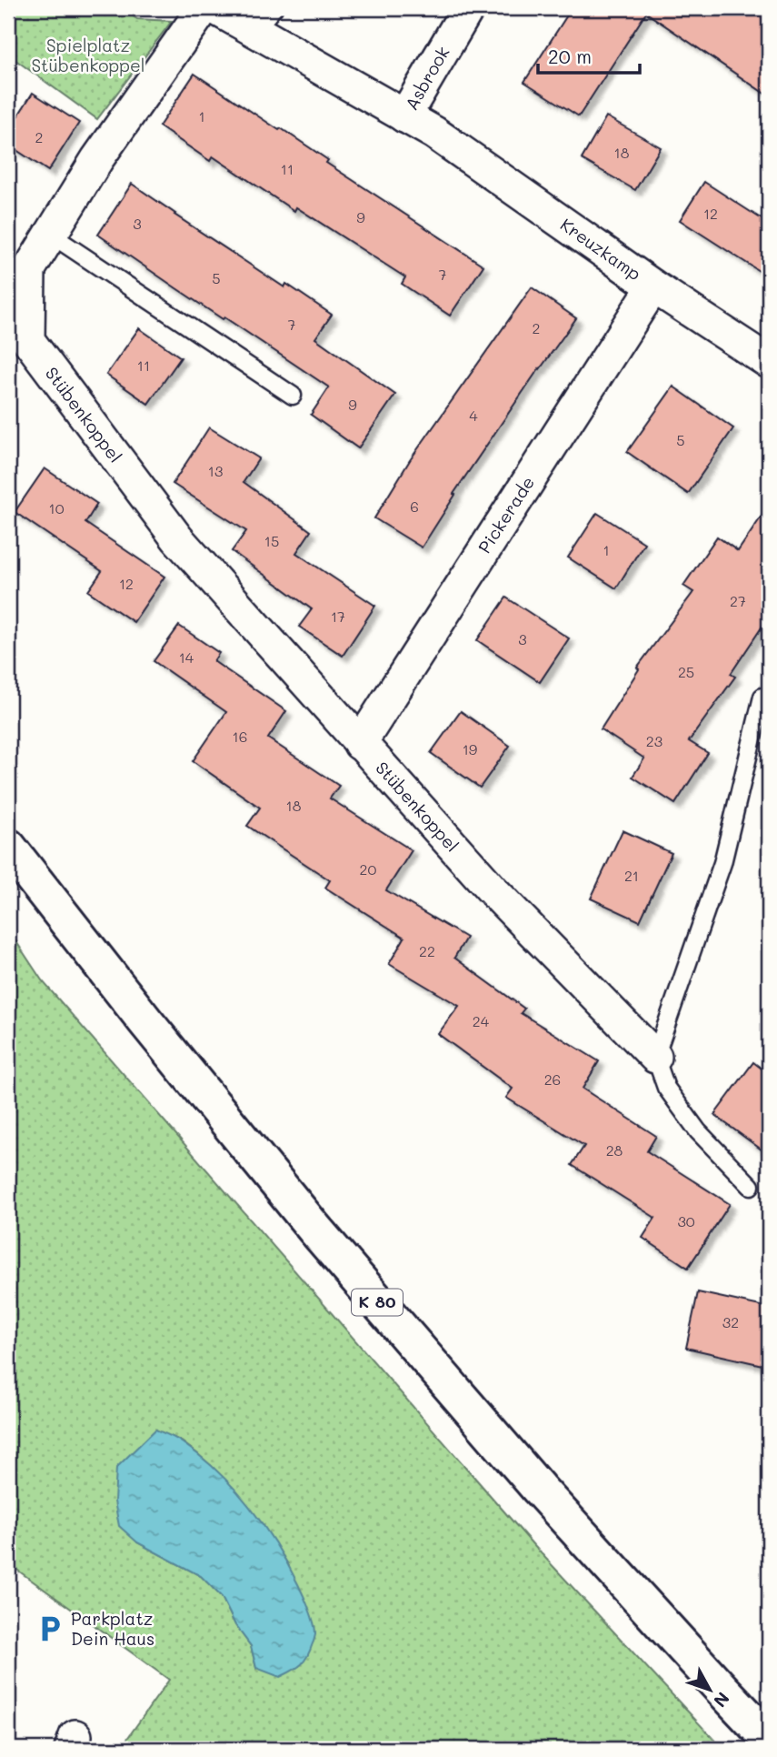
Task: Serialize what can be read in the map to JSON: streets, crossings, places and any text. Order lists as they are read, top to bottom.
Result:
{
  "streets": {
    "highway": ["K 80"],
    "street": [
      "Asbrook",
      "Kreuzkamp",
      "Stübenkoppel",
      "Pickerade"
    ]
  },
  "crossings": [
    ["Asbrook", "Kreuzkamp"],
    ["Kreuzkamp", "Pickerade"],
    ["Stübenkoppel", "Pickerade"]
  ],
  "parks": ["Spielplatz Stübenkoppel"],
  "places": {
    "parking": ["Parkplatz Dein Haus"]
  },
  "house_numbers": [
    "1",
    "2",
    "18",
    "11",
    "12",
    "9",
    "3",
    "7",
    "5",
    "7",
    "2",
    "11",
    "9",
    "4",
    "5",
    "13",
    "6",
    "10",
    "15",
    "1",
    "12",
    "27",
    "17",
    "3",
    "14",
    "25",
    "16",
    "23",
    "19",
    "18",
    "20",
    "21",
    "22",
    "24",
    "26",
    "28",
    "30",
    "32"
  ],
  "scale_bar": "20 m",
  "north": "bottom right"
}
